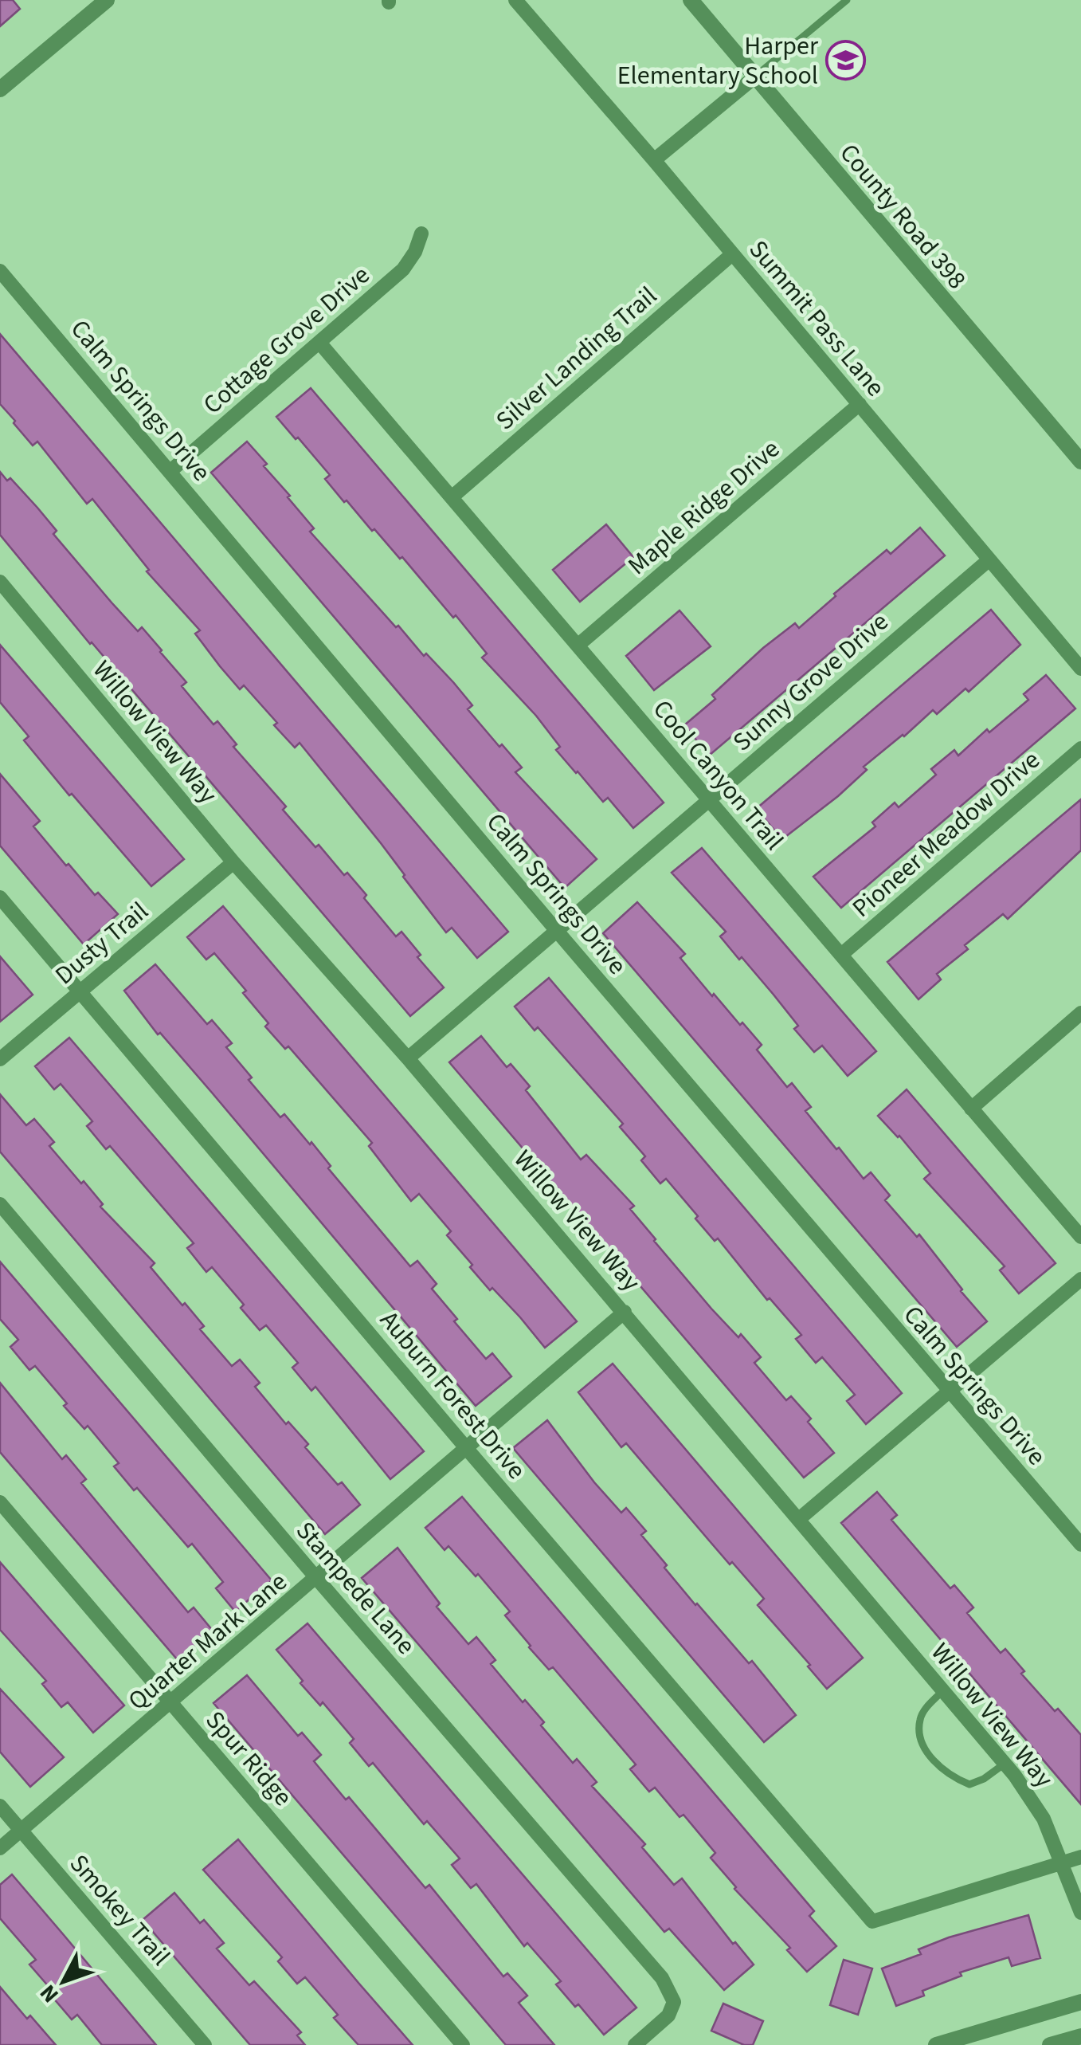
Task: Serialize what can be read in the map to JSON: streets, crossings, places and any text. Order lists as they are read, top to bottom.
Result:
{
  "streets": {
    "street": [
      "County Road 398",
      "Summit Pass Lane",
      "Cottage Grove Drive",
      "Silver Landing Trail",
      "Calm Springs Drive",
      "Maple Ridge Drive",
      "Sunny Grove Drive",
      "Willow View Way",
      "Cool Canyon Trail",
      "Pioneer Meadow Drive",
      "Dusty Trail",
      "Auburn Forest Drive",
      "Stampede Lane",
      "Quarter Mark Lane",
      "Spur Ridge",
      "Smokey Trail"
    ]
  },
  "crossings": [
    ["Summit Pass Lane", "Silver Landing Trail"],
    ["Summit Pass Lane", "Maple Ridge Drive"],
    ["Summit Pass Lane", "Sunny Grove Drive"],
    ["Cottage Grove Drive", "Calm Springs Drive"],
    ["Cottage Grove Drive", "Cool Canyon Trail"],
    ["Silver Landing Trail", "Cool Canyon Trail"],
    ["Calm Springs Drive", "Sunny Grove Drive"],
    ["Maple Ridge Drive", "Cool Canyon Trail"],
    ["Sunny Grove Drive", "Willow View Way"],
    ["Sunny Grove Drive", "Cool Canyon Trail"],
    ["Willow View Way", "Dusty Trail"],
    ["Willow View Way", "Auburn Forest Drive"],
    ["Willow View Way", "Quarter Mark Lane"],
    ["Cool Canyon Trail", "Pioneer Meadow Drive"],
    ["Dusty Trail", "Auburn Forest Drive"],
    ["Auburn Forest Drive", "Quarter Mark Lane"],
    ["Stampede Lane", "Quarter Mark Lane"],
    ["Quarter Mark Lane", "Spur Ridge"],
    ["Quarter Mark Lane", "Smokey Trail"]
  ],
  "places": {
    "school or university": ["Harper Elementary School"]
  },
  "north": "bottom left"
}
